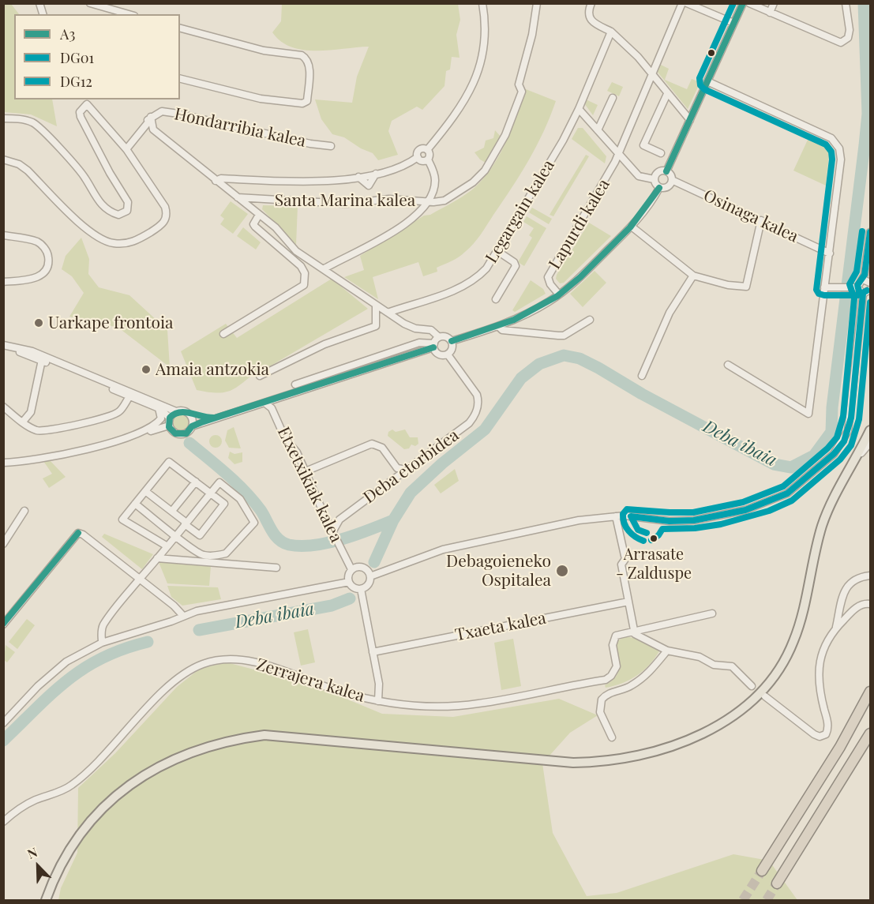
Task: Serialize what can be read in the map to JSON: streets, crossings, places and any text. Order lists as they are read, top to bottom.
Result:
{
  "streets": {
    "street": [
      "Hondarribia kalea",
      "Santa Marina kalea",
      "Legargain kalea",
      "Osinaga kalea",
      "Lapurdi kalea",
      "Deba etorbidea",
      "Etxetxikiak kalea",
      "Txaeta kalea",
      "Zerrajera kalea"
    ]
  },
  "crossings": [
    ["Santa Marina kalea", "Legargain kalea"],
    ["Santa Marina kalea", "Deba etorbidea"]
  ],
  "water": ["Deba ibaia"],
  "places": [
    "Uarkape frontoia",
    "Amaia antzokia",
    "Arrasate - Zalduspe",
    "Debagoieneko Ospitalea"
  ],
  "lines": ["transit line A3", "transit line DG01", "transit line DG12"],
  "legend": ["A3", "DG01", "DG12"],
  "north": "top left"
}
